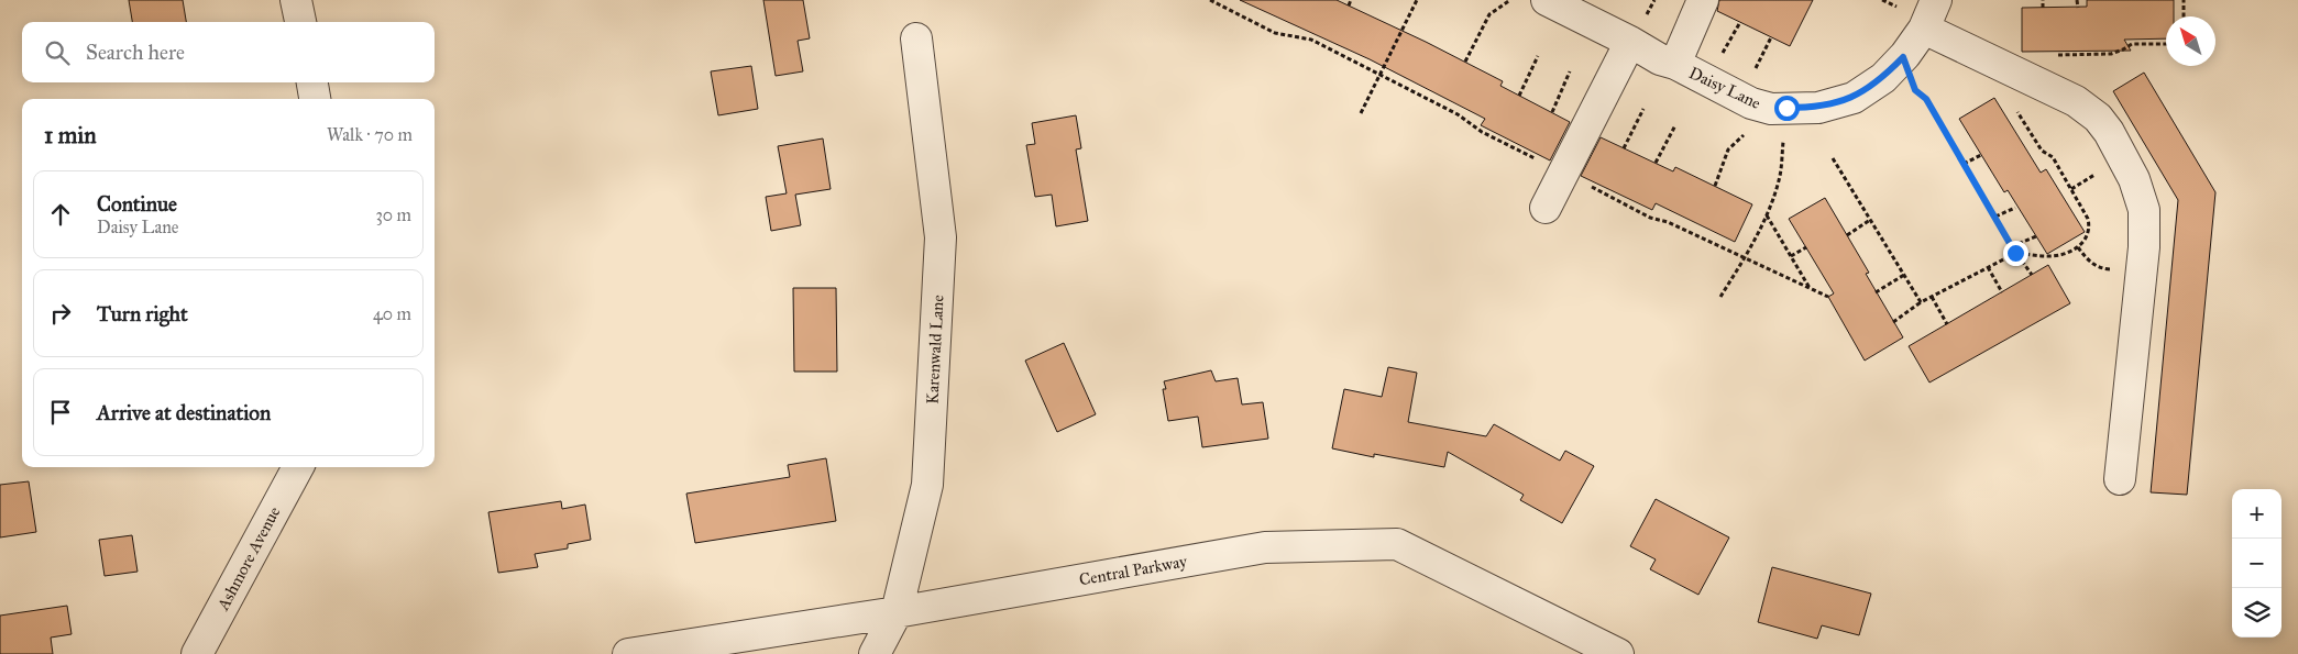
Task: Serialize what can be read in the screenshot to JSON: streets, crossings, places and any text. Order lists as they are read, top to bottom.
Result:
{
  "streets": {
    "street": [
      "Daisy Lane",
      "Karenwald Lane",
      "Ashmore Avenue",
      "Central Parkway"
    ]
  },
  "crossings": [
    ["Karenwald Lane", "Central Parkway"]
  ],
  "north": "top left",
  "page": {
    "search": "Search here",
    "heading": ["1 min", "Walk · 70 m"],
    "list": [
      ["Continue", "Daisy Lane", "30 m"],
      ["Turn right", "40 m"],
      "Arrive at destination"
    ],
    "map_buttons": ["+", "−"]
  }
}
